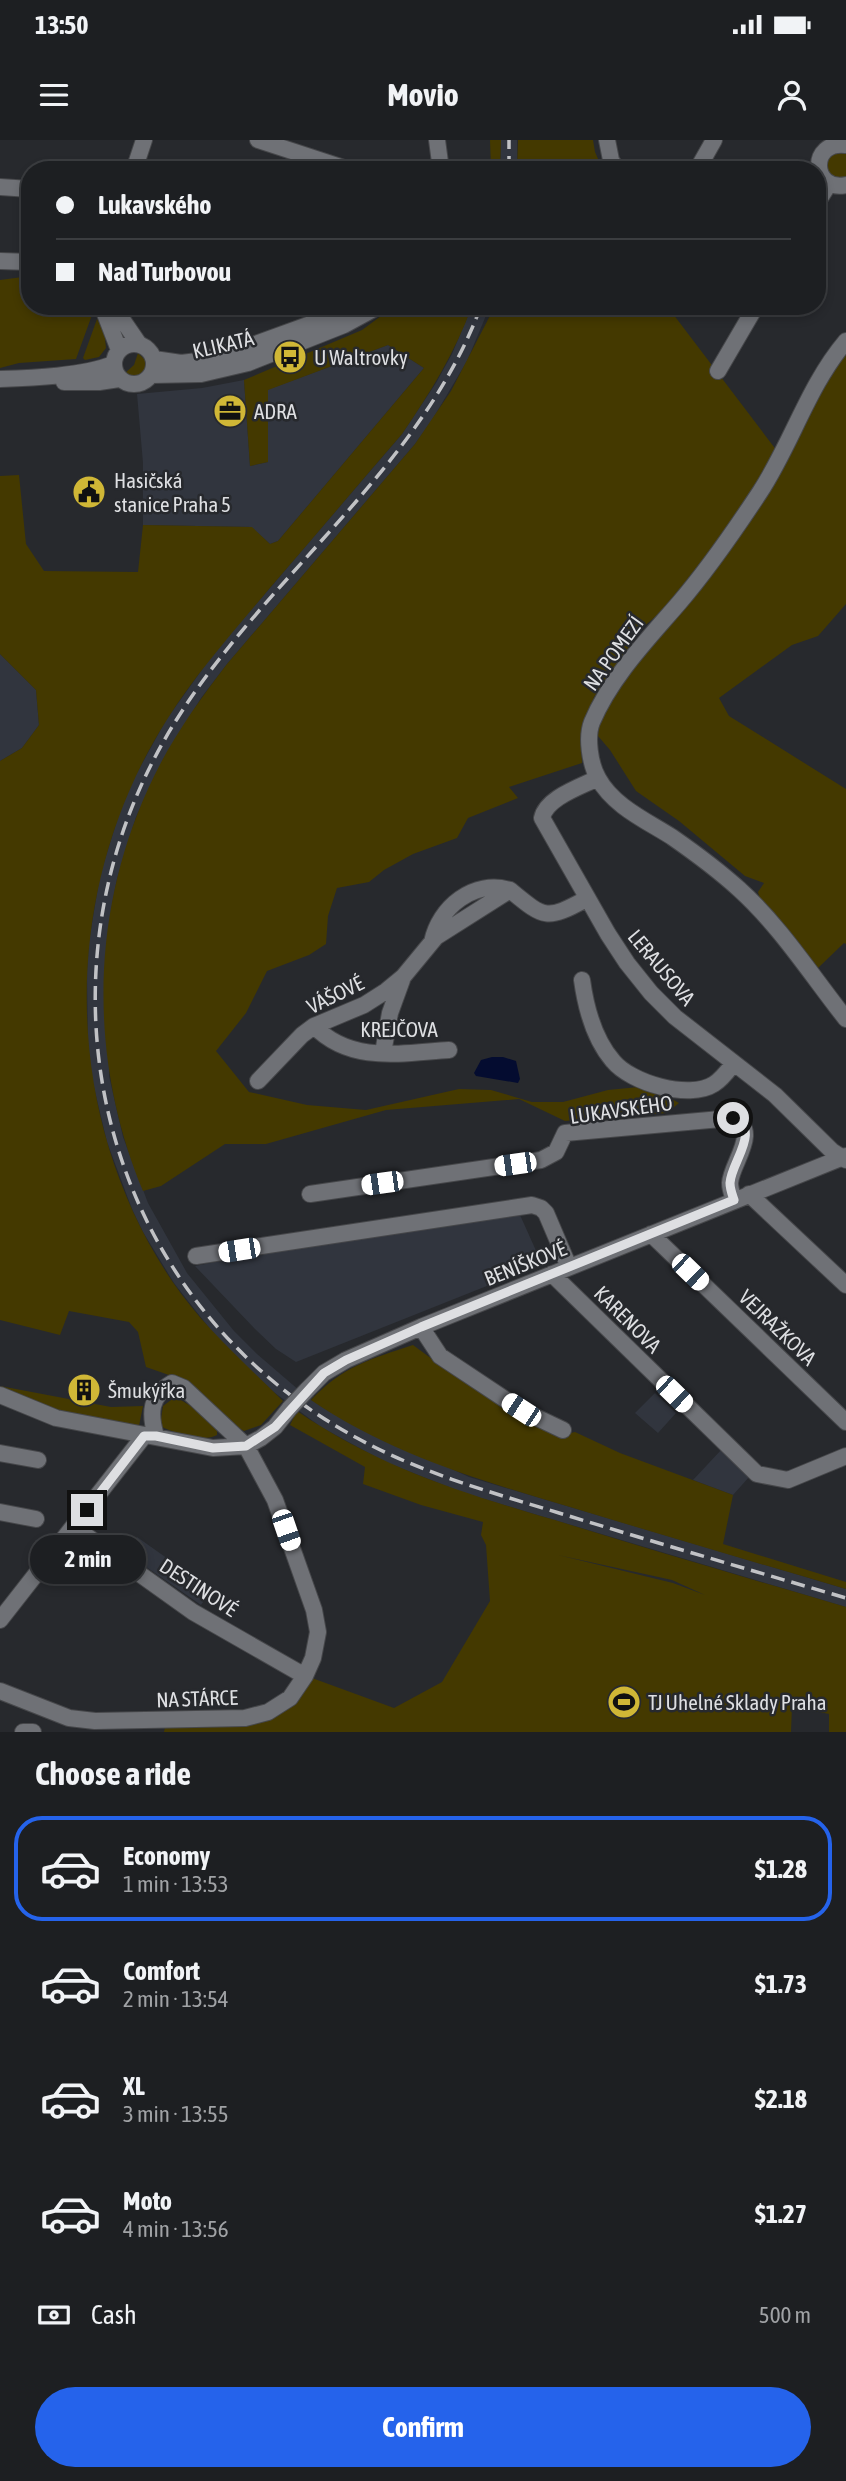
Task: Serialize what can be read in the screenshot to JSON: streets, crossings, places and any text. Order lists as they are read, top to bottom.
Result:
{
  "streets": {
    "street": [
      "KLIKATÁ",
      "NA POMEZÍ",
      "LERAUSOVA",
      "VÁŠOVÉ",
      "KREJČOVA",
      "LUKAVSKÉHO",
      "BENÍŠKOVÉ",
      "KARENOVA",
      "VEJRAŽKOVA",
      "DESTINOVÉ",
      "NA STÁRCE"
    ]
  },
  "crossings": [
    ["NA POMEZÍ", "LERAUSOVA"],
    ["LERAUSOVA", "VÁŠOVÉ"],
    ["LERAUSOVA", "BENÍŠKOVÉ"],
    ["VÁŠOVÉ", "KREJČOVA"],
    ["LUKAVSKÉHO", "BENÍŠKOVÉ"],
    ["BENÍŠKOVÉ", "KARENOVA"],
    ["BENÍŠKOVÉ", "VEJRAŽKOVA"],
    ["BENÍŠKOVÉ", "NA STÁRCE"],
    ["DESTINOVÉ", "NA STÁRCE"]
  ],
  "places": {
    "bus stop": ["U Waltrovky"],
    "office": ["ADRA"],
    "public building": ["Hasičská stanice Praha 5"],
    "building": ["Šmukýřka"],
    "sports": ["TJ Uhelné Sklady Praha"]
  },
  "page": {
    "status": "13:50",
    "header": "Movio",
    "banner": ["Lukavského", "Nad Turbovou"],
    "bubble": "2 min",
    "heading": "Choose a ride",
    "list": [
      {
        "name": "Economy",
        "note": "1 min · 13:53",
        "value": "$1.28"
      },
      {
        "name": "Comfort",
        "note": "2 min · 13:54",
        "value": "$1.73"
      },
      {
        "name": "XL",
        "note": "3 min · 13:55",
        "value": "$2.18"
      },
      {
        "name": "Moto",
        "note": "4 min · 13:56",
        "value": "$1.27"
      }
    ],
    "pay": ["Cash", "500 m"],
    "buttons": "Confirm"
  }
}
